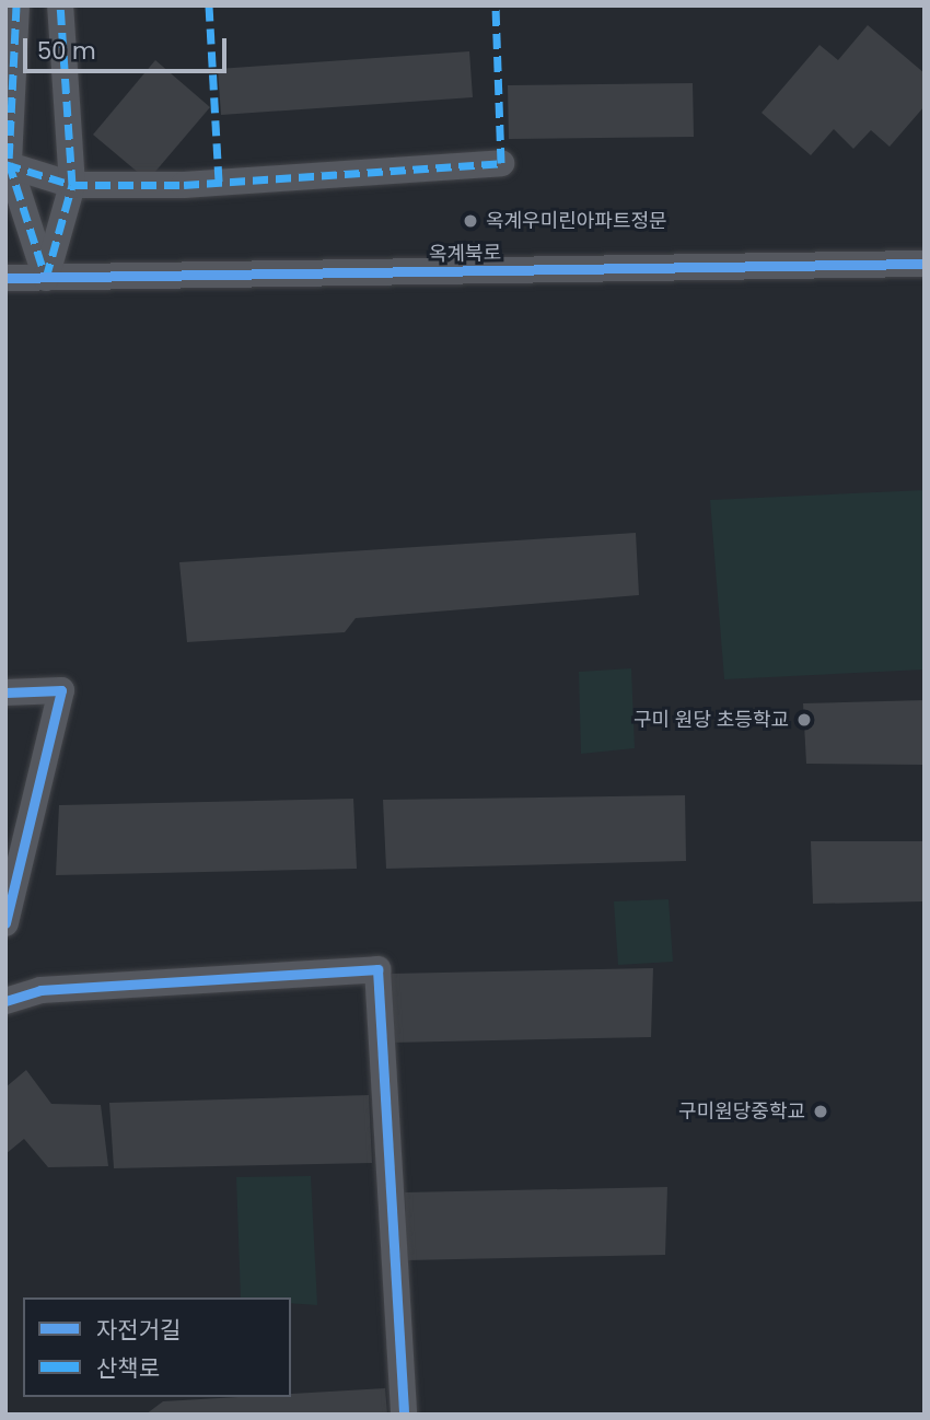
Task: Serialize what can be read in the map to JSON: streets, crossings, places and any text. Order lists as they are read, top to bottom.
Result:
{
  "streets": {
    "street": ["옥계북로"]
  },
  "places": ["옥계우미린아파트정문", "구미 원당 초등학교", "구미원당중학교"],
  "legend": ["자전거길", "산책로"],
  "scale_bar": "50 m"
}
